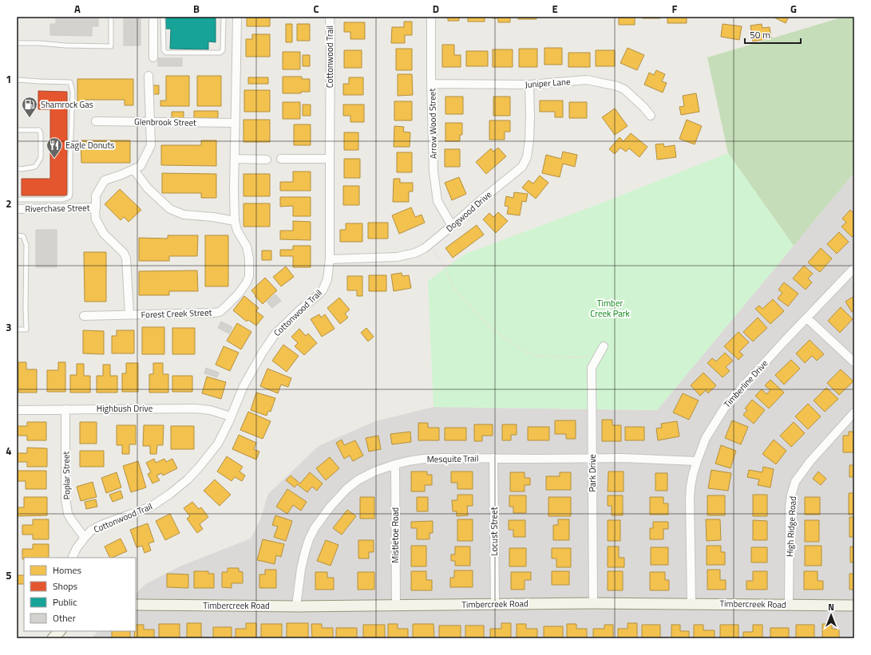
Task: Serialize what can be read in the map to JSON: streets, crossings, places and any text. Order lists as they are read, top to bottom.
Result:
{
  "streets": {
    "street": [
      "Cottonwood Trail",
      "Juniper Lane",
      "Glenbrook Street",
      "Arrow Wood Street",
      "Riverchase Street",
      "Dogwood Drive",
      "Forest Creek Street",
      "Timberline Drive",
      "Highbush Drive",
      "Mesquite Trail",
      "Park Drive",
      "Poplar Street",
      "High Ridge Road",
      "Locust Street",
      "Mistletoe Road",
      "Timbercreek Road"
    ]
  },
  "crossings": [
    ["Cottonwood Trail", "Dogwood Drive"],
    ["Cottonwood Trail", "Highbush Drive"],
    ["Cottonwood Trail", "Poplar Street"],
    ["Juniper Lane", "Arrow Wood Street"],
    ["Juniper Lane", "Dogwood Drive"],
    ["Glenbrook Street", "Forest Creek Street"],
    ["Arrow Wood Street", "Dogwood Drive"],
    ["Riverchase Street", "Forest Creek Street"],
    ["Timberline Drive", "Mesquite Trail"],
    ["Timberline Drive", "Timbercreek Road"],
    ["Highbush Drive", "Poplar Street"],
    ["Mesquite Trail", "Park Drive"],
    ["Mesquite Trail", "Locust Street"],
    ["Mesquite Trail", "Mistletoe Road"],
    ["Mesquite Trail", "Timbercreek Road"],
    ["Park Drive", "Timbercreek Road"],
    ["High Ridge Road", "Timbercreek Road"],
    ["Locust Street", "Timbercreek Road"],
    ["Mistletoe Road", "Timbercreek Road"]
  ],
  "parks": ["Timber Creek Park"],
  "places": {
    "fuel station": ["Shamrock Gas"],
    "restaurant": ["Eagle Donuts"]
  },
  "legend": [
    "Homes",
    "Shops",
    "Public",
    "Other"
  ],
  "scale_bar": "50 m",
  "north": "top",
  "grid": {
    "columns": [
      "A",
      "B",
      "C",
      "D",
      "E",
      "F",
      "G"
    ],
    "rows": [
      "1",
      "2",
      "3",
      "4",
      "5"
    ]
  }
}
